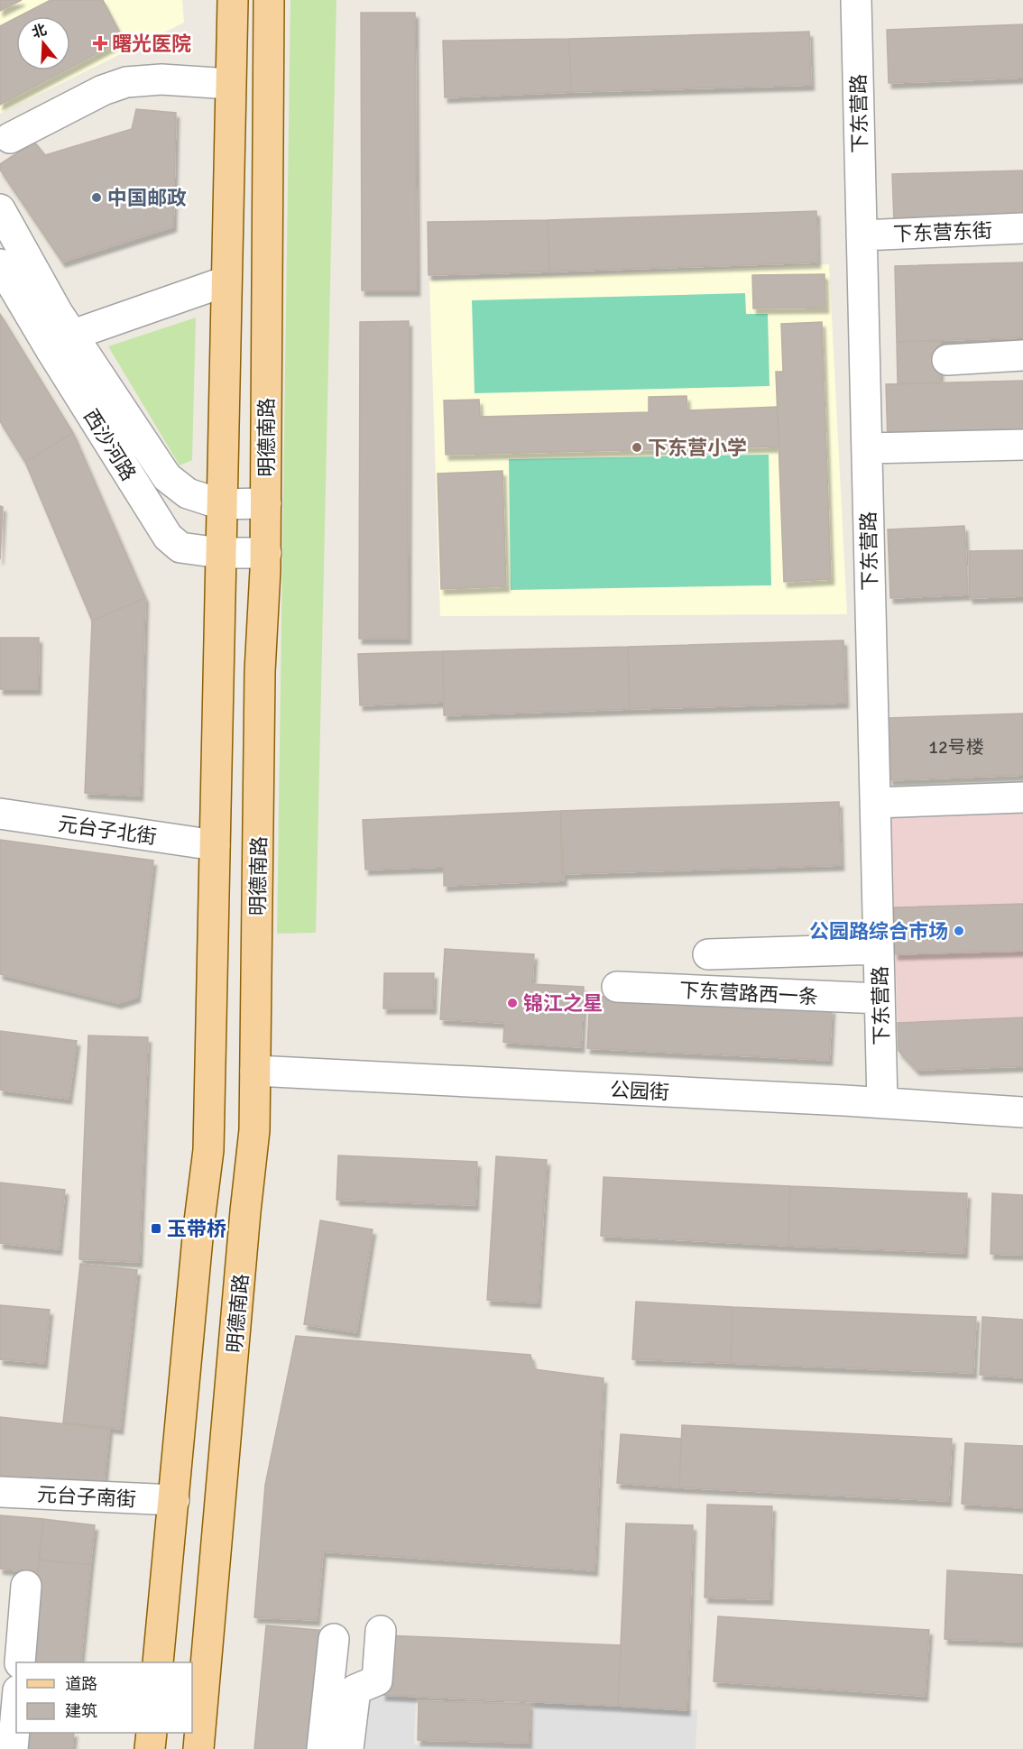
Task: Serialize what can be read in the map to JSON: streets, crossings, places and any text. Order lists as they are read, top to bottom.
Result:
{
  "streets": {
    "main road": ["明德南路"],
    "street": [
      "下东营路",
      "下东营东街",
      "西沙河路",
      "元台子北街",
      "下东营路西一条",
      "公园街",
      "元台子南街"
    ]
  },
  "crossings": [
    ["下东营路", "下东营东街"],
    ["下东营路", "下东营路西一条"],
    ["下东营路", "公园街"],
    ["明德南路", "西沙河路"],
    ["明德南路", "公园街"]
  ],
  "places": {
    "health": ["曙光医院"],
    "other": [
      "中国邮政",
      "下东营小学",
      "公园路综合市场",
      "锦江之星"
    ],
    "transit": ["玉带桥"]
  },
  "house_numbers": ["12号楼"],
  "legend": ["道路", "建筑"],
  "north": "top"
}
